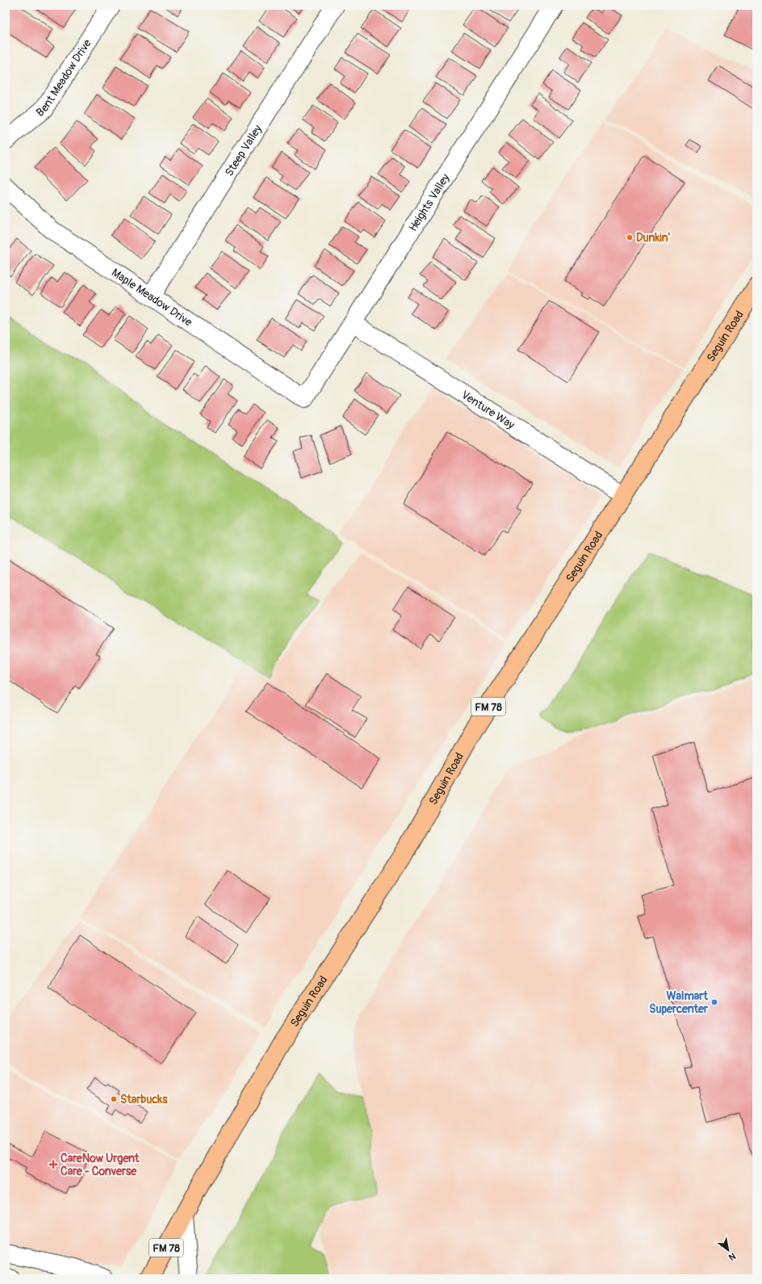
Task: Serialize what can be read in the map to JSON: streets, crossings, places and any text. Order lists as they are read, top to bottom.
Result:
{
  "streets": {
    "main road": ["Seguin Road", "FM 78"],
    "street": [
      "Bent Meadow Drive",
      "Steep Valley",
      "Heights Valley",
      "Maple Meadow Drive",
      "Venture Way"
    ]
  },
  "crossings": [
    ["Steep Valley", "Maple Meadow Drive"],
    ["Heights Valley", "Maple Meadow Drive"],
    ["Heights Valley", "Venture Way"],
    ["Seguin Road", "Venture Way"]
  ],
  "places": {
    "other": ["Dunkin'", "Walmart Supercenter", "Starbucks"],
    "health": ["CareNow Urgent Care - Converse"]
  },
  "north": "bottom right"
}
